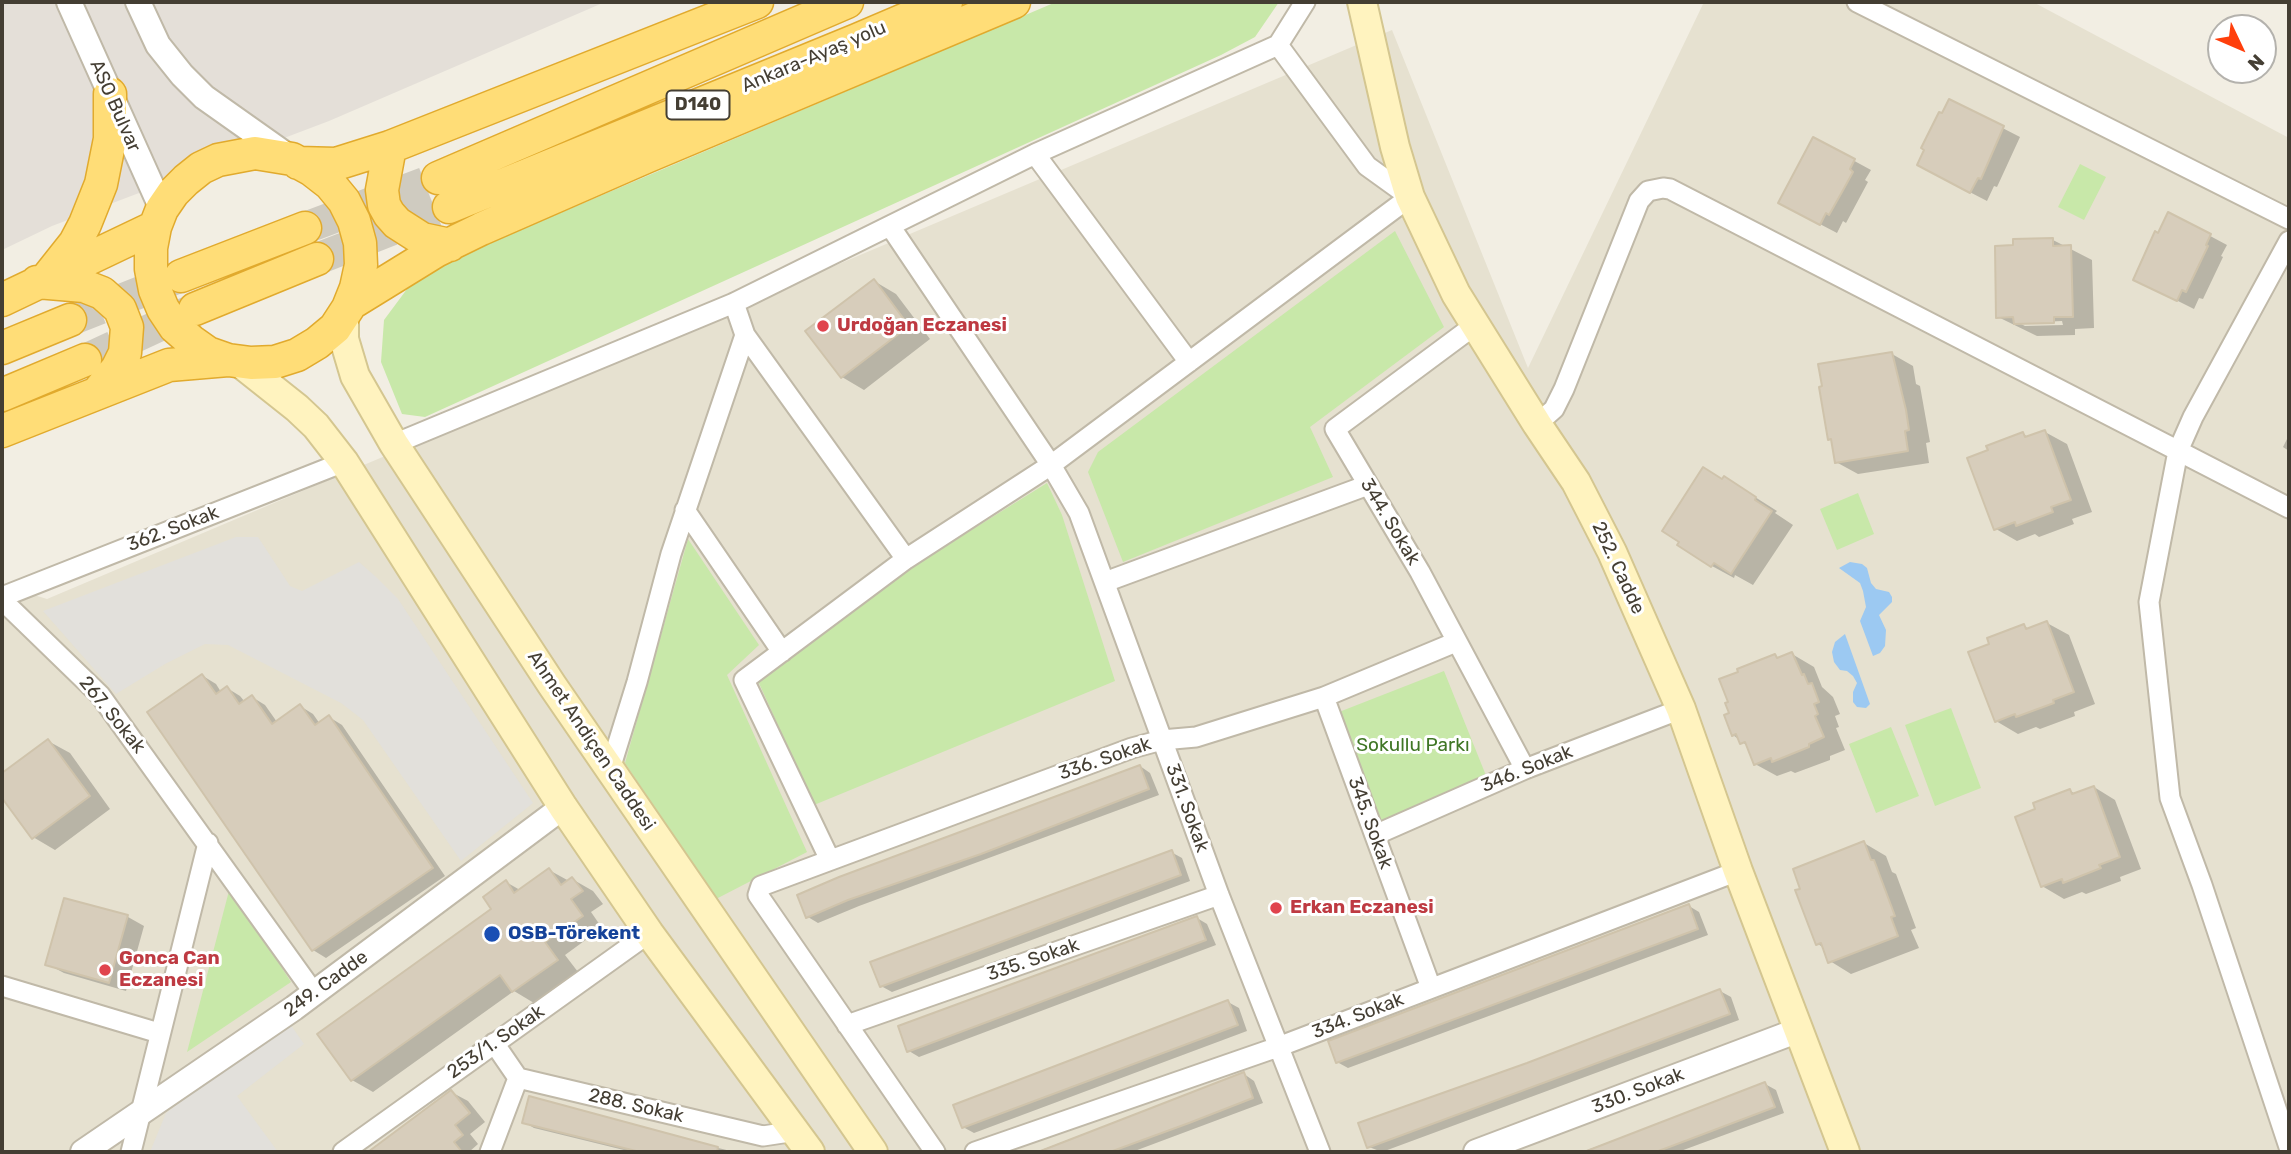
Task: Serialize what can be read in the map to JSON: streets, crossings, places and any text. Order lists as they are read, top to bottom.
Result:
{
  "streets": {
    "highway": ["Ankara-Ayaş yolu", "D140"],
    "main road": ["252. Cadde", "Ahmet Andiçen Caddesi"],
    "street": [
      "ASO Bulvar",
      "344. Sokak",
      "362. Sokak",
      "267. Sokak",
      "336. Sokak",
      "346. Sokak",
      "331. Sokak",
      "345. Sokak",
      "335. Sokak",
      "249. Cadde",
      "334. Sokak",
      "253/1. Sokak",
      "330. Sokak",
      "288. Sokak"
    ]
  },
  "crossings": [
    ["ASO Bulvar", "Ahmet Andiçen Caddesi"],
    ["344. Sokak", "252. Cadde"],
    ["344. Sokak", "336. Sokak"],
    ["344. Sokak", "346. Sokak"],
    ["362. Sokak", "267. Sokak"],
    ["252. Cadde", "346. Sokak"],
    ["252. Cadde", "334. Sokak"],
    ["252. Cadde", "330. Sokak"],
    ["267. Sokak", "249. Cadde"],
    ["336. Sokak", "331. Sokak"],
    ["336. Sokak", "345. Sokak"],
    ["336. Sokak", "335. Sokak"],
    ["346. Sokak", "345. Sokak"],
    ["331. Sokak", "335. Sokak"],
    ["331. Sokak", "334. Sokak"],
    ["345. Sokak", "334. Sokak"]
  ],
  "parks": ["Sokullu Parkı"],
  "places": [
    "Urdoğan Eczanesi",
    "Erkan Eczanesi",
    "OSB-Törekent",
    "Gonca Can Eczanesi"
  ],
  "north": "bottom right"
}
